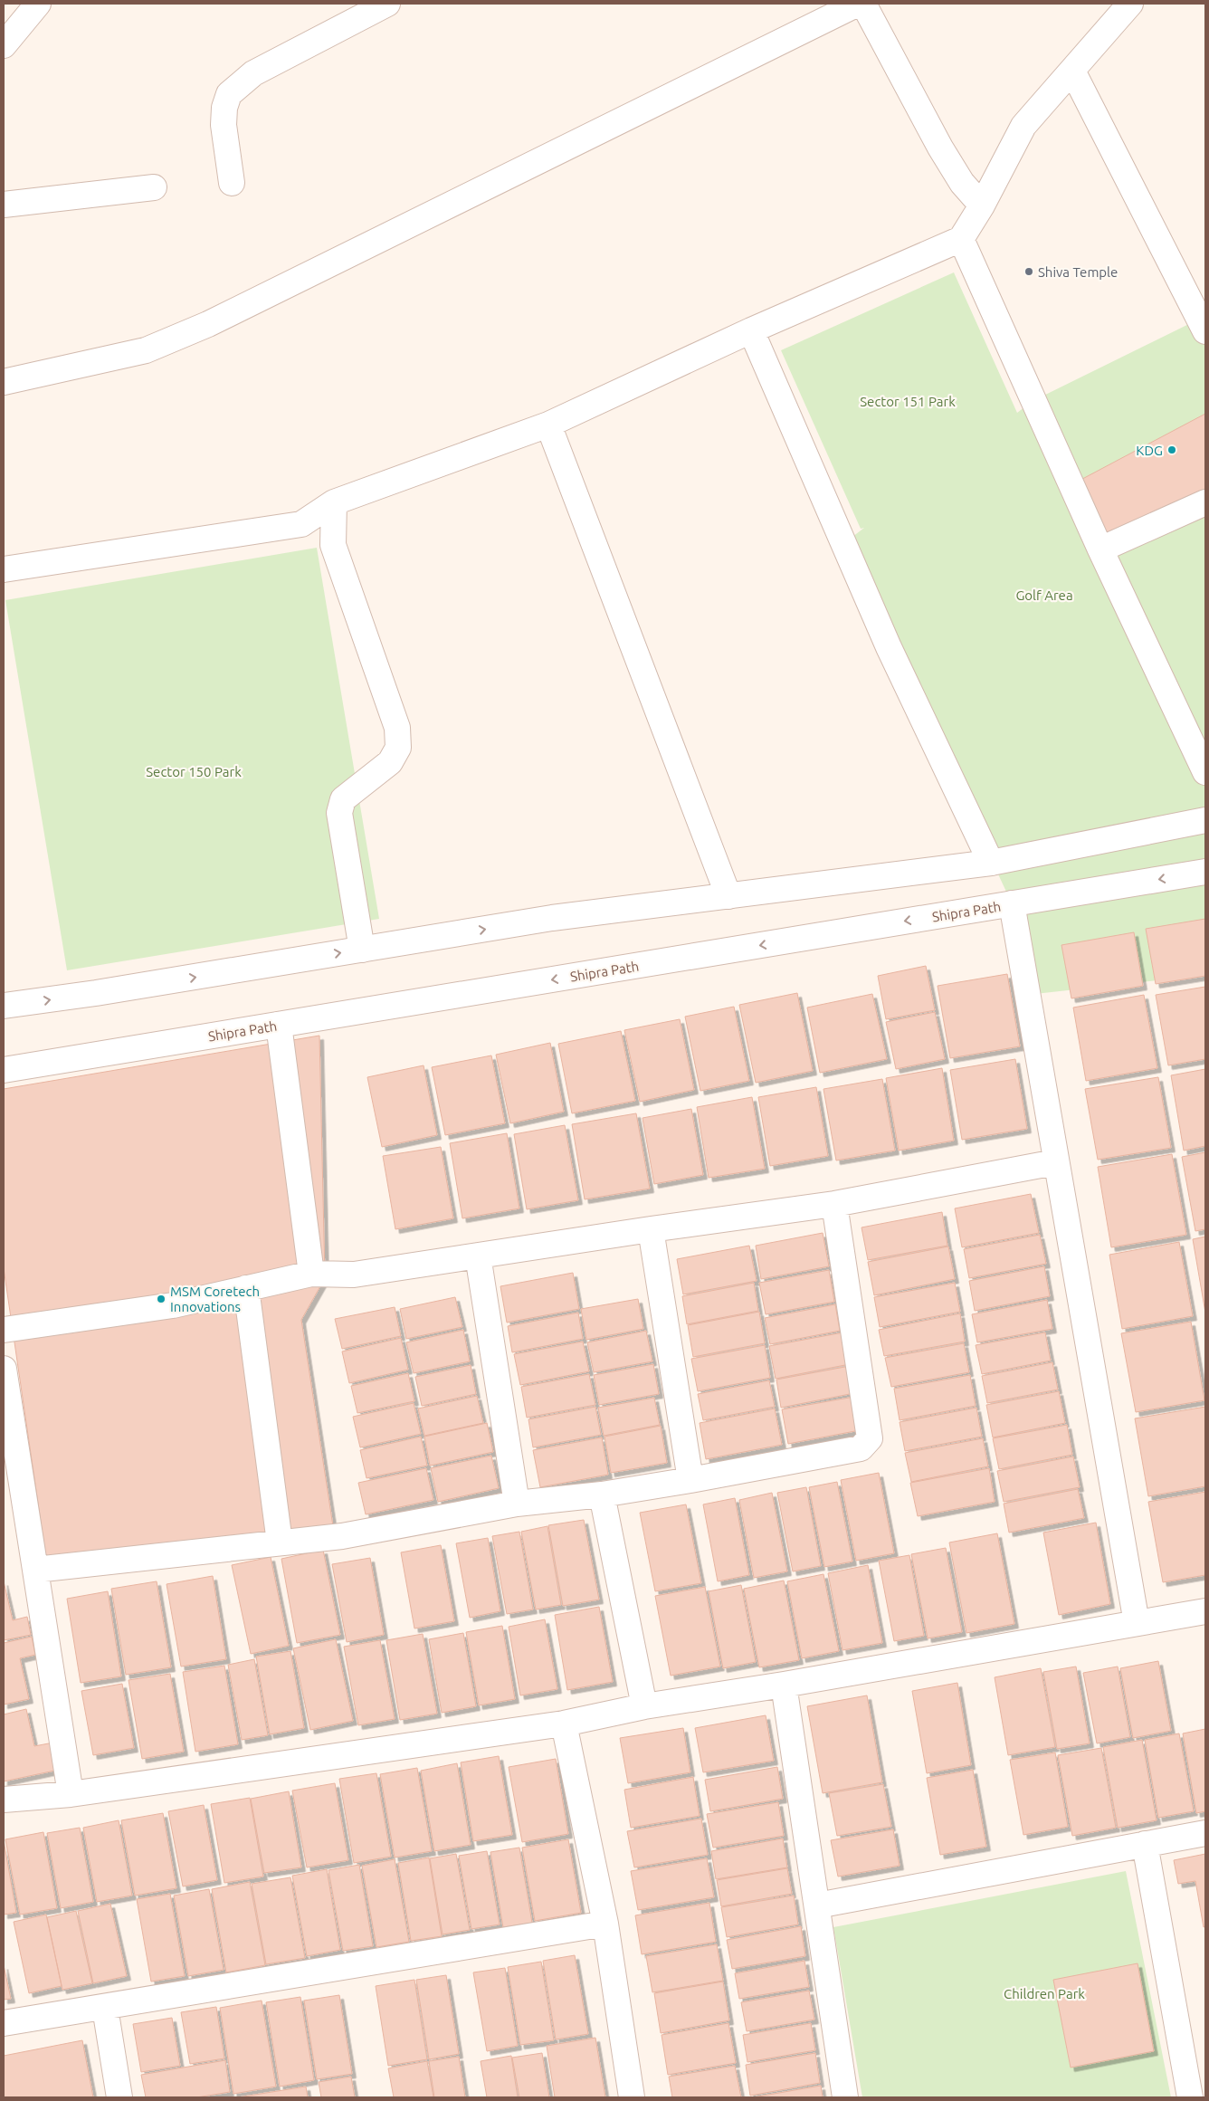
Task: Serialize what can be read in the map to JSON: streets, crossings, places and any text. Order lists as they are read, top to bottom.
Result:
{
  "streets": {
    "street": ["Shipra Path"]
  },
  "parks": [
    "Sector 151 Park",
    "Golf Area",
    "Sector 150 Park",
    "Children Park"
  ],
  "places": ["Shiva Temple", "KDG", "MSM Coretech Innovations"]
}
